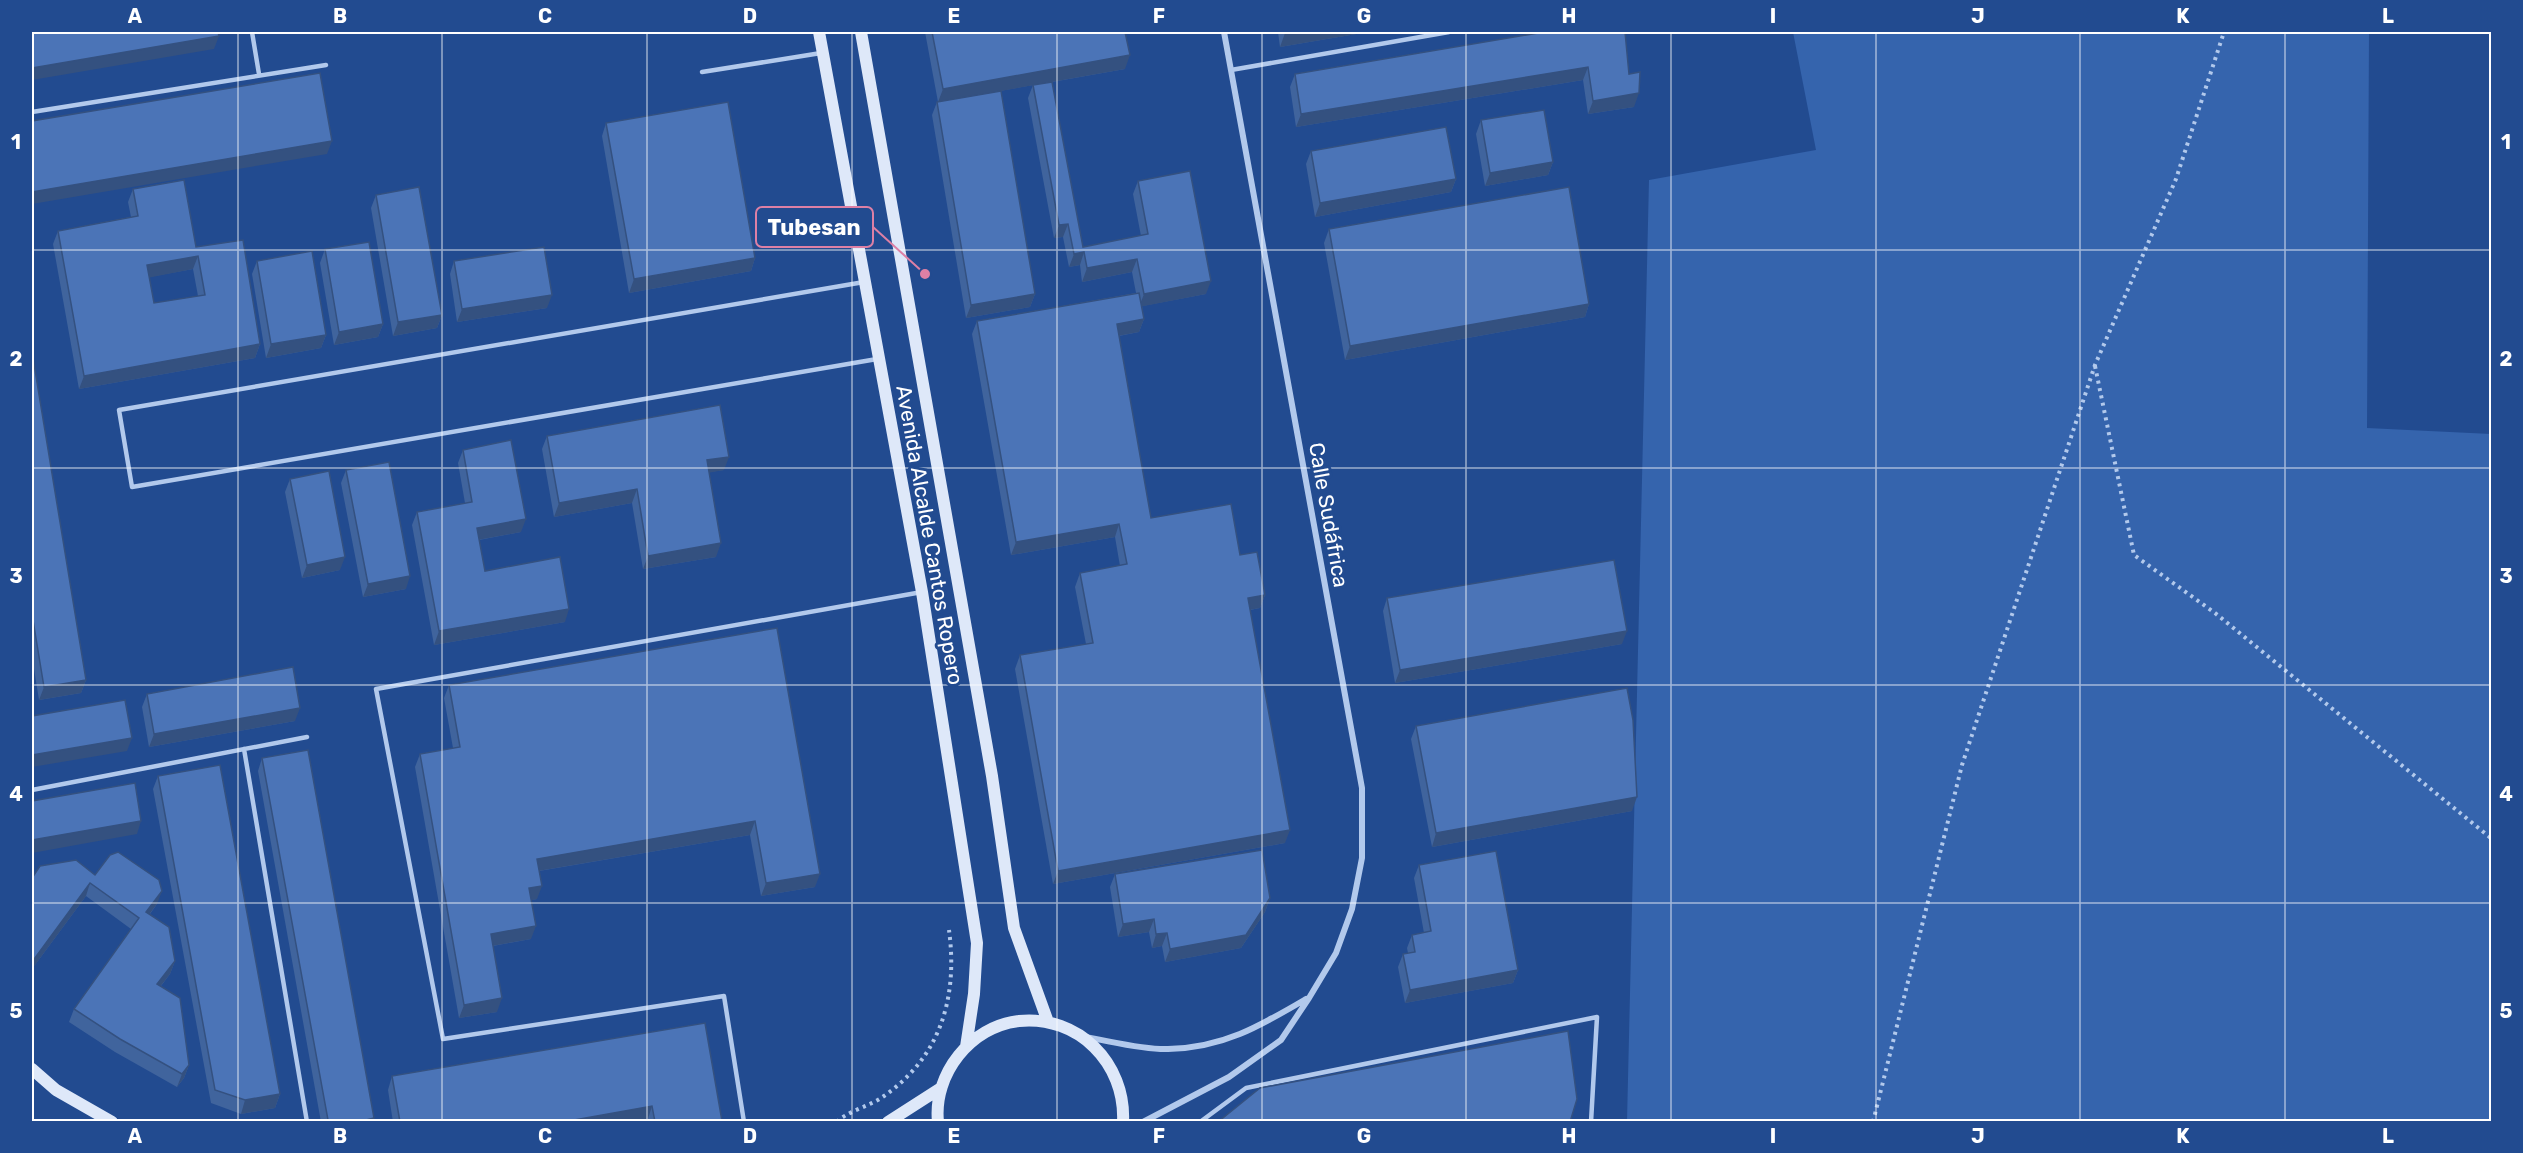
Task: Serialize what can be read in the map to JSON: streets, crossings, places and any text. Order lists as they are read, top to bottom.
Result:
{
  "streets": {
    "main road": ["Avenida Alcalde Cantos Ropero"],
    "street": ["Calle Sudáfrica"]
  },
  "places": ["Tubesan"],
  "grid": {
    "columns": [
      "A",
      "B",
      "C",
      "D",
      "E",
      "F",
      "G",
      "H",
      "I",
      "J",
      "K",
      "L"
    ],
    "rows": [
      "1",
      "2",
      "3",
      "4",
      "5"
    ]
  }
}
